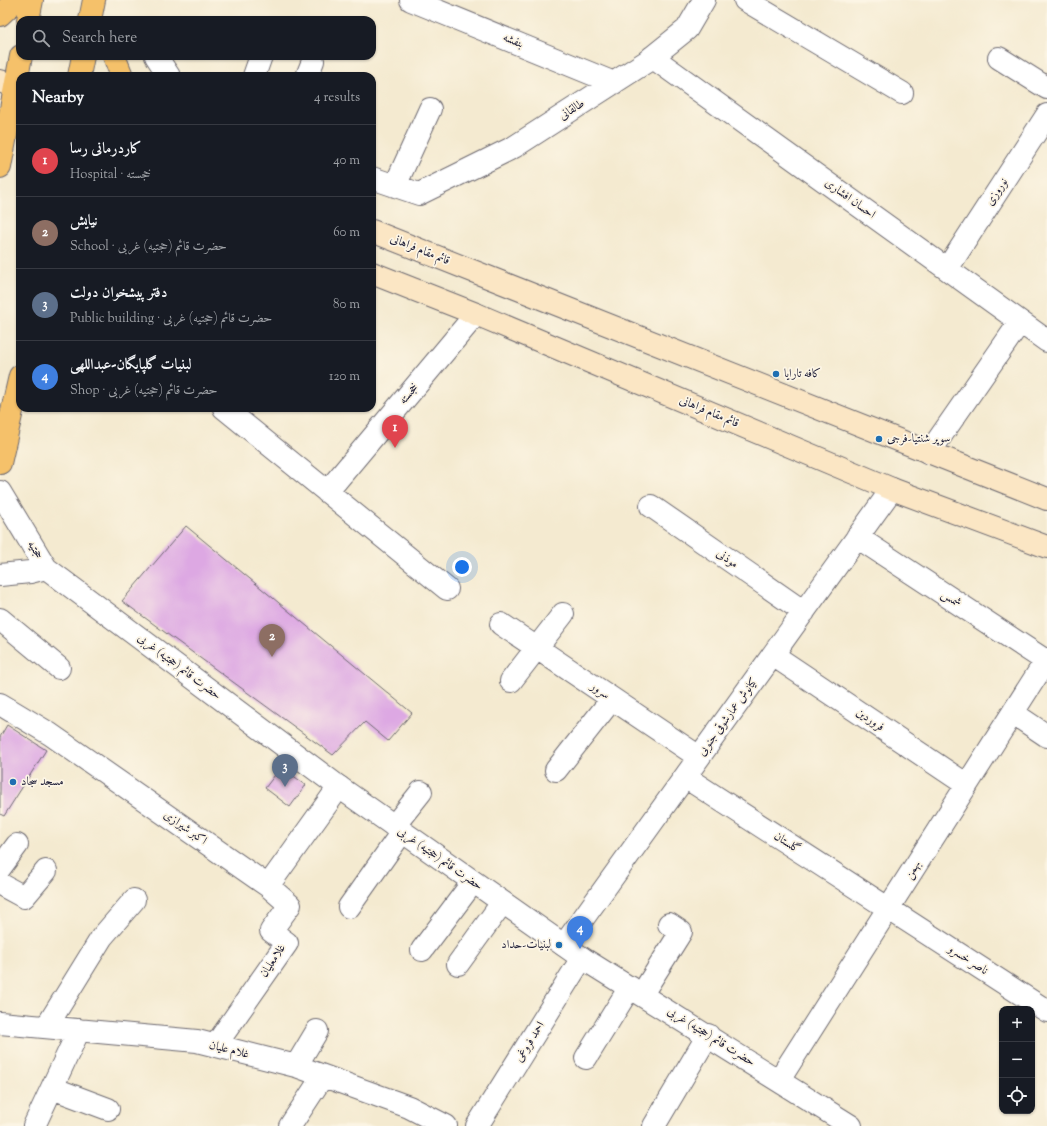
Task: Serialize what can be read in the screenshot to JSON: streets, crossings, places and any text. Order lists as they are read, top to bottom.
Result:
{
  "streets": {
    "main road": ["قائم مقام فراهانی"],
    "street": [
      "بنفشه",
      "طالقانی",
      "نوروزی",
      "احسان افشاری",
      "خجسته",
      "حجتیه",
      "موذنی",
      "شمس",
      "حضرت قائم (حجتیه) غربی",
      "سرور",
      "کیانوش عمارشوقی جنوبی",
      "فروردین",
      "اکبر شیرازی",
      "گلستان",
      "بهمن",
      "ناصر خسرو",
      "غلامعلیان",
      "احمد فروغی",
      "غلام علیان"
    ]
  },
  "crossings": [
    ["بنفشه", "طالقانی"],
    ["طالقانی", "احسان افشاری"],
    ["نوروزی", "احسان افشاری"],
    ["قائم مقام فراهانی", "خجسته"],
    ["قائم مقام فراهانی", "کیانوش عمارشوقی جنوبی"],
    ["حجتیه", "حضرت قائم (حجتیه) غربی"],
    ["موذنی", "کیانوش عمارشوقی جنوبی"],
    ["شمس", "کیانوش عمارشوقی جنوبی"],
    ["شمس", "بهمن"],
    ["حضرت قائم (حجتیه) غربی", "کیانوش عمارشوقی جنوبی"],
    ["حضرت قائم (حجتیه) غربی", "بهمن"],
    ["حضرت قائم (حجتیه) غربی", "احمد فروغی"],
    ["سرور", "کیانوش عمارشوقی جنوبی"],
    ["کیانوش عمارشوقی جنوبی", "فروردین"],
    ["کیانوش عمارشوقی جنوبی", "گلستان"],
    ["فروردین", "بهمن"],
    ["اکبر شیرازی", "غلامعلیان"],
    ["گلستان", "بهمن"],
    ["گلستان", "ناصر خسرو"],
    ["بهمن", "ناصر خسرو"],
    ["غلامعلیان", "غلام علیان"]
  ],
  "places": [
    "کافه تارایا",
    "سوپر شنتیا-فرجی",
    "مسجد سجاد",
    "لبنیات-حداد"
  ],
  "page": {
    "search": "Search here",
    "heading": ["Nearby", "4 results"],
    "list": [
      {
        "mark": "1",
        "name": "کاردرمانی رسا",
        "note": "Hospital · خجسته",
        "value": "40 m"
      },
      {
        "mark": "2",
        "name": "نیایش",
        "note": "School · حضرت قائم (حجتیه) غربی",
        "value": "60 m"
      },
      {
        "mark": "3",
        "name": "دفتر پیشخوان دولت",
        "note": "Public building · حضرت قائم (حجتیه) غربی",
        "value": "80 m"
      },
      {
        "mark": "4",
        "name": "لبنیات گلپایگان-عبداللهی",
        "note": "Shop · حضرت قائم (حجتیه) غربی",
        "value": "120 m"
      }
    ],
    "pins": [
      "1",
      "2",
      "3",
      "4"
    ],
    "map_buttons": ["+", "−"]
  }
}
